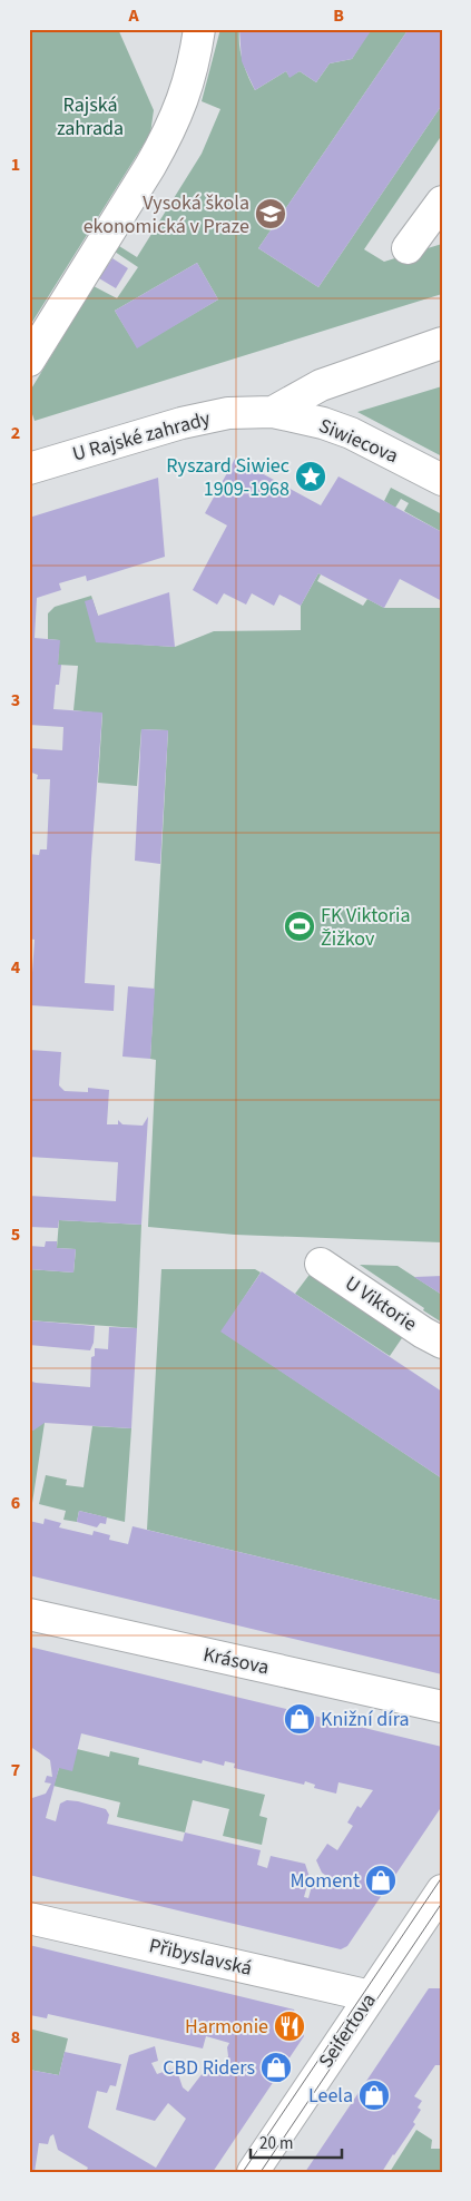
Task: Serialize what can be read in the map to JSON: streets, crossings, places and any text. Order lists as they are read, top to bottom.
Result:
{
  "streets": {
    "street": [
      "U Rajské zahrady",
      "Siwiecova",
      "U Viktorie",
      "Krásova",
      "Přibyslavská",
      "Seifertova"
    ]
  },
  "crossings": [
    ["U Rajské zahrady", "Siwiecova"],
    ["Přibyslavská", "Seifertova"]
  ],
  "parks": ["Rajská zahrada"],
  "places": {
    "school or university": ["Vysoká škola ekonomická v Praze"],
    "place": ["Ryszard Siwiec 1909-1968"],
    "sports": ["FK Viktoria Žižkov"],
    "shop": [
      "Knižní díra",
      "Moment",
      "CBD Riders",
      "Leela"
    ],
    "restaurant": ["Harmonie"]
  },
  "scale_bar": "20 m",
  "grid": {
    "columns": ["A", "B"],
    "rows": [
      "1",
      "2",
      "3",
      "4",
      "5",
      "6",
      "7",
      "8"
    ]
  }
}
